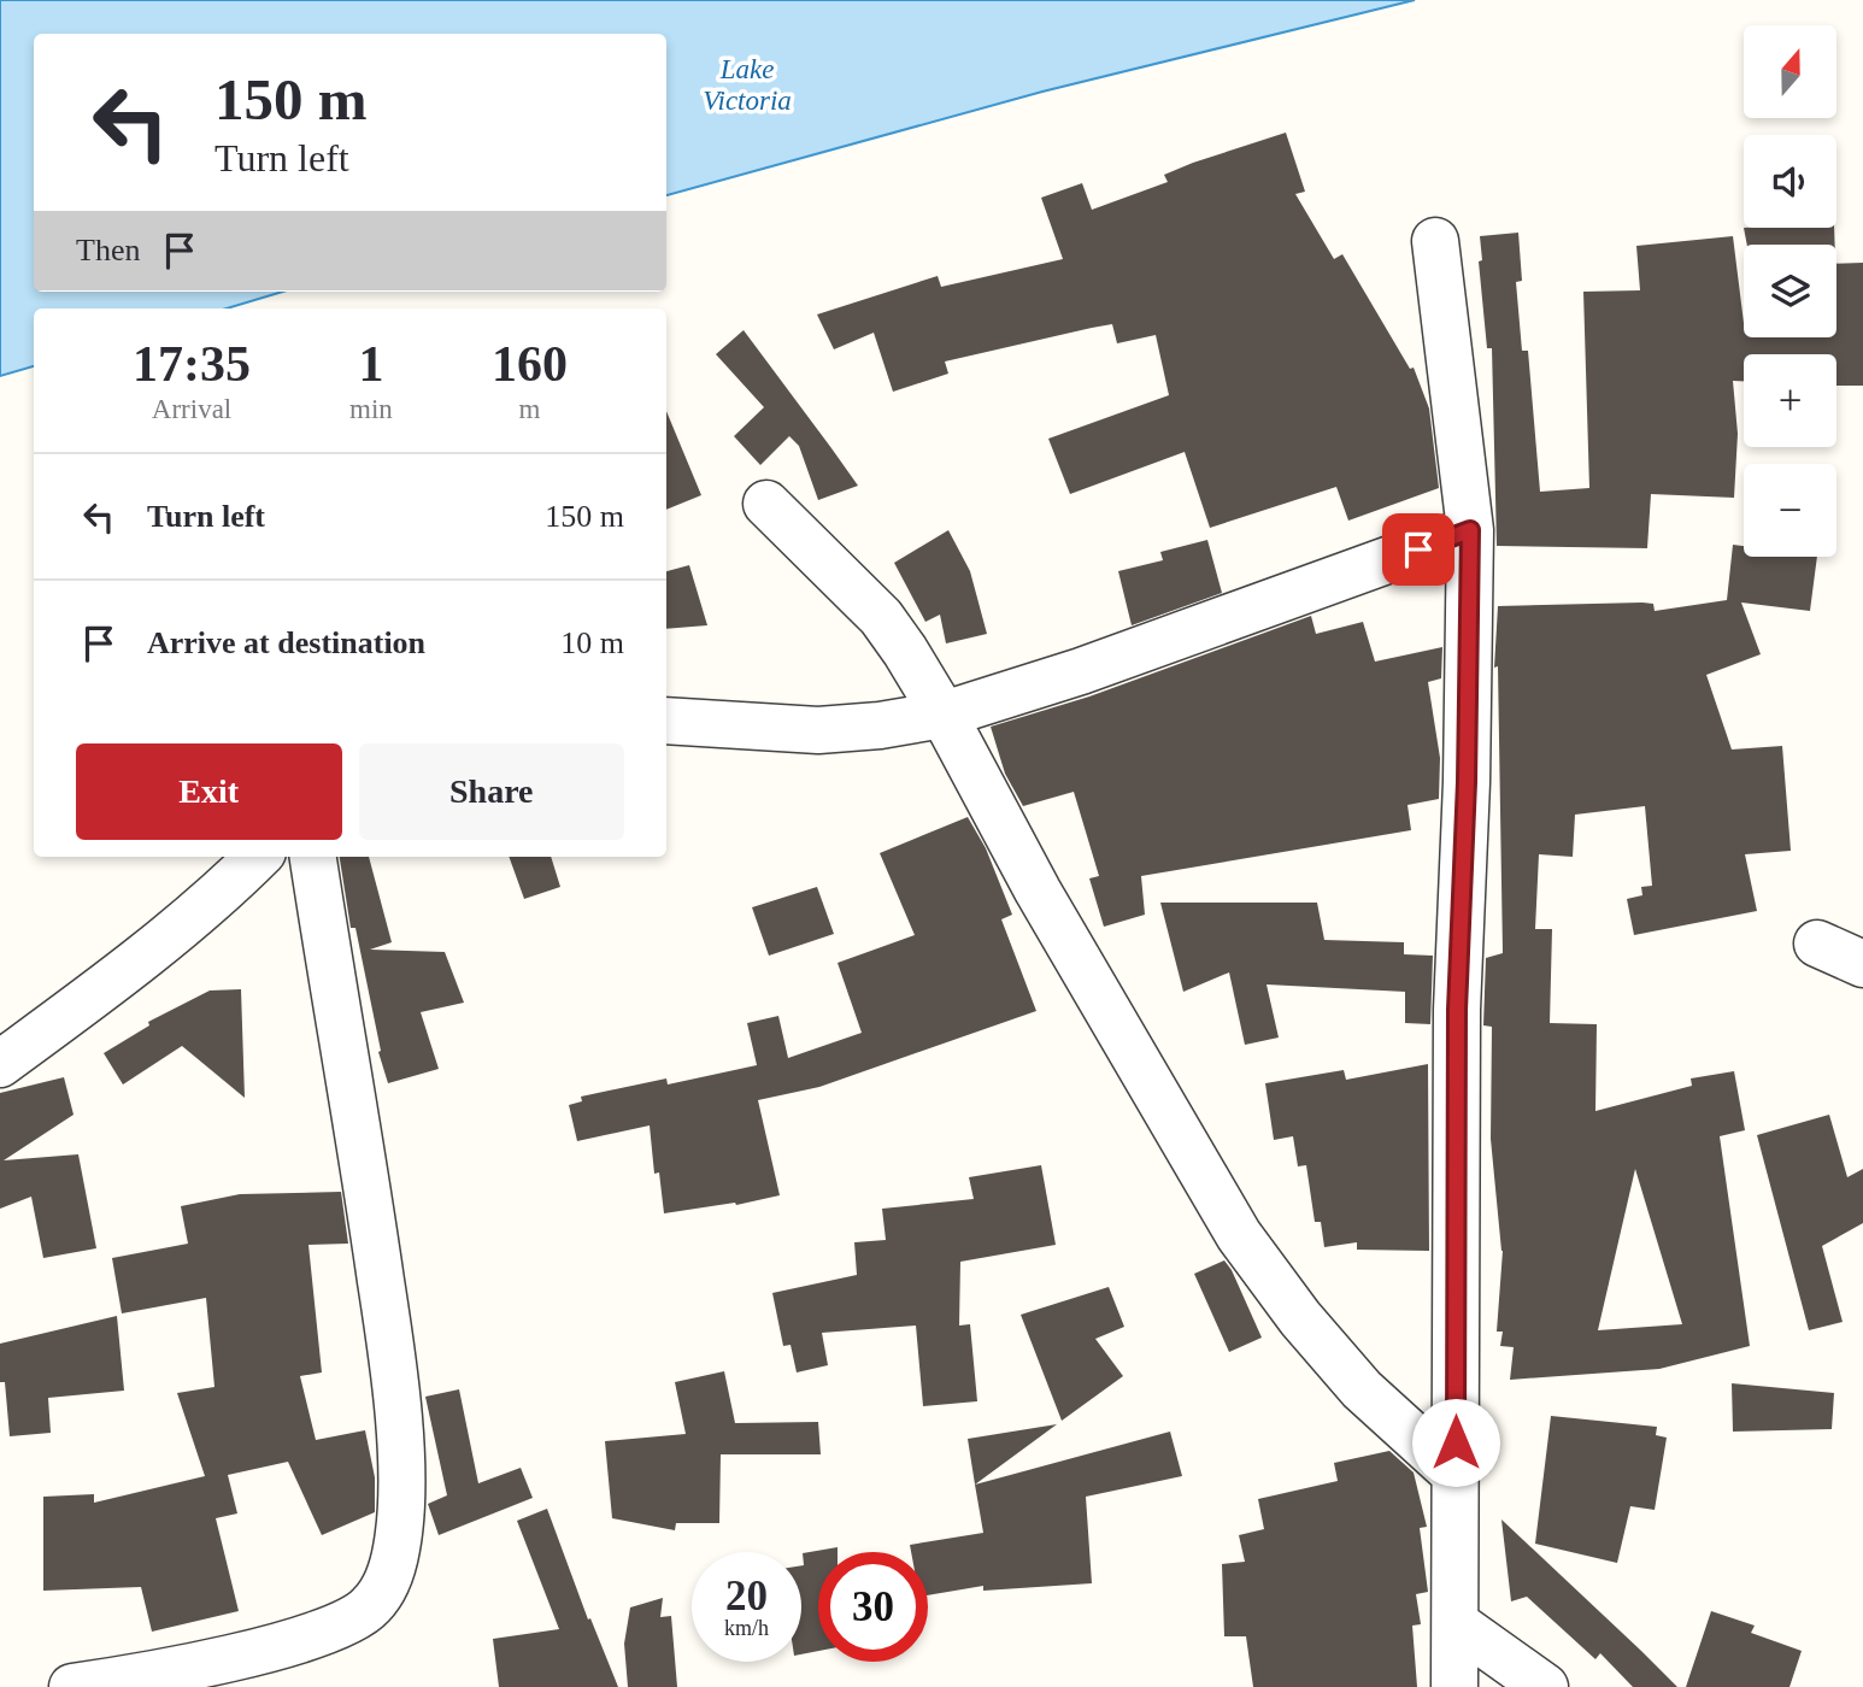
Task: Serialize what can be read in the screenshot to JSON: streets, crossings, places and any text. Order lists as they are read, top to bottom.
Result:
{
  "water": ["Lake Victoria"],
  "north": "top",
  "page": {
    "map_buttons": ["+", "−"],
    "turn": ["150 m", "Turn left"],
    "then": "Then",
    "eta": [
      "17:35",
      "Arrival",
      "1",
      "min",
      "160",
      "m"
    ],
    "list": [
      {
        "name": "Turn left",
        "value": "150 m"
      },
      {
        "name": "Arrive at destination",
        "value": "10 m"
      }
    ],
    "buttons": ["Exit", "Share"],
    "speed": "20 km/h",
    "limit": "30"
  }
}
